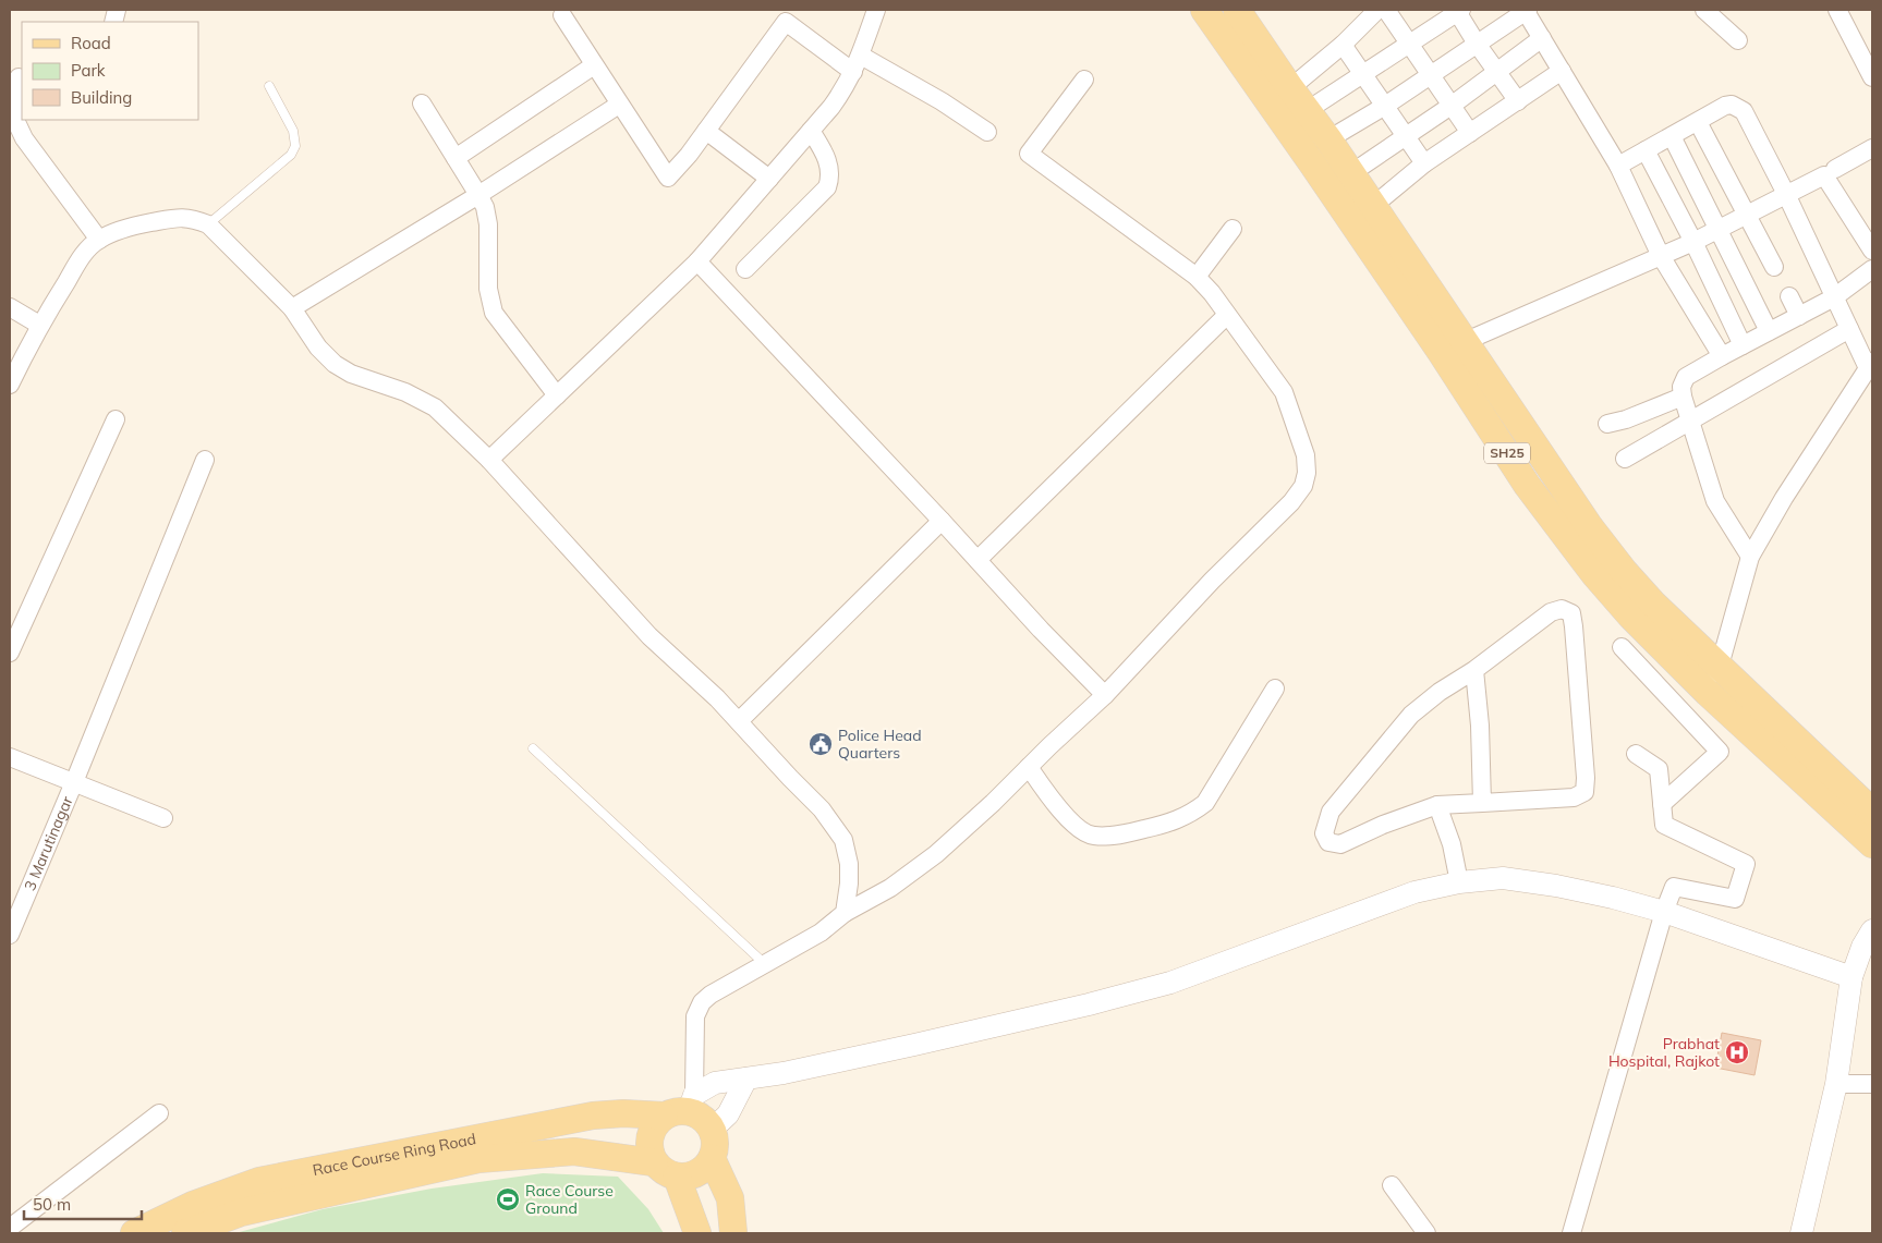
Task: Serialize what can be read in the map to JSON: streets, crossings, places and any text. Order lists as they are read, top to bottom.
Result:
{
  "streets": {
    "main road": ["SH25", "Race Course Ring Road"],
    "street": ["3 Marutinagar"]
  },
  "places": {
    "public building": ["Police Head Quarters"],
    "hospital": ["Prabhat Hospital, Rajkot"],
    "sports": ["Race Course Ground"]
  },
  "legend": ["Road", "Park", "Building"],
  "scale_bar": "50 m"
}
